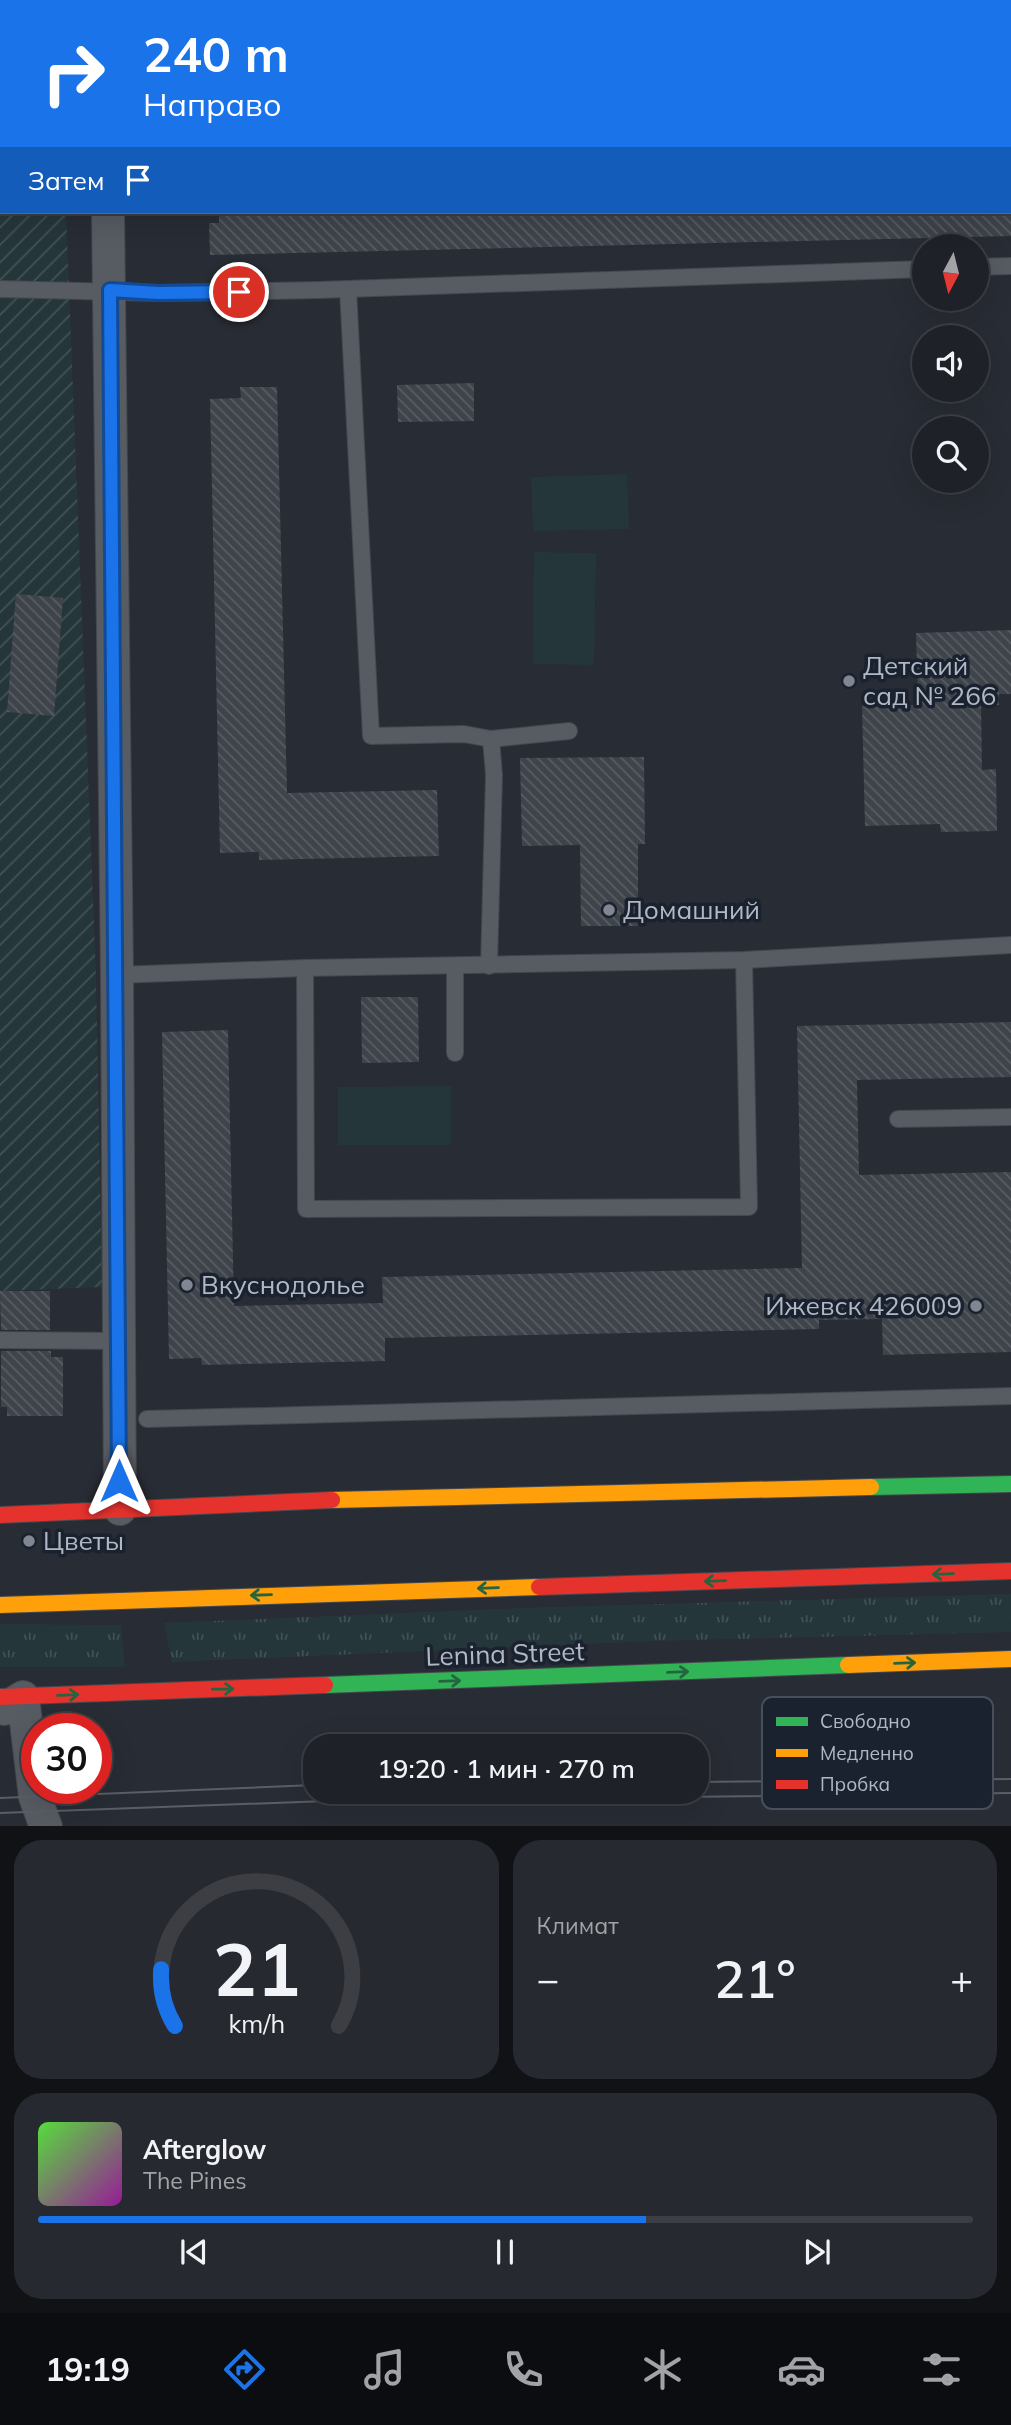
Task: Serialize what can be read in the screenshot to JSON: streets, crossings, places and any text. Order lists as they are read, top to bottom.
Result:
{
  "streets": {
    "main road": ["Lenina Street"]
  },
  "places": [
    "Детский сад № 266",
    "Домашний",
    "Вкуснодолье",
    "Ижевск 426009",
    "Цветы"
  ],
  "legend": ["Свободно", "Медленно", "Пробка"],
  "north": "bottom",
  "page": {
    "turn": ["240 m", "Направо"],
    "then": "Затем",
    "limit": "30",
    "trip": "19:20 · 1 мин · 270 m",
    "tile": "Климат",
    "heat": ["−", "21°", "+"],
    "song": ["Afterglow", "The Pines"],
    "tabs": "19:19",
    "gauge": ["21", "km/h"]
  }
}
